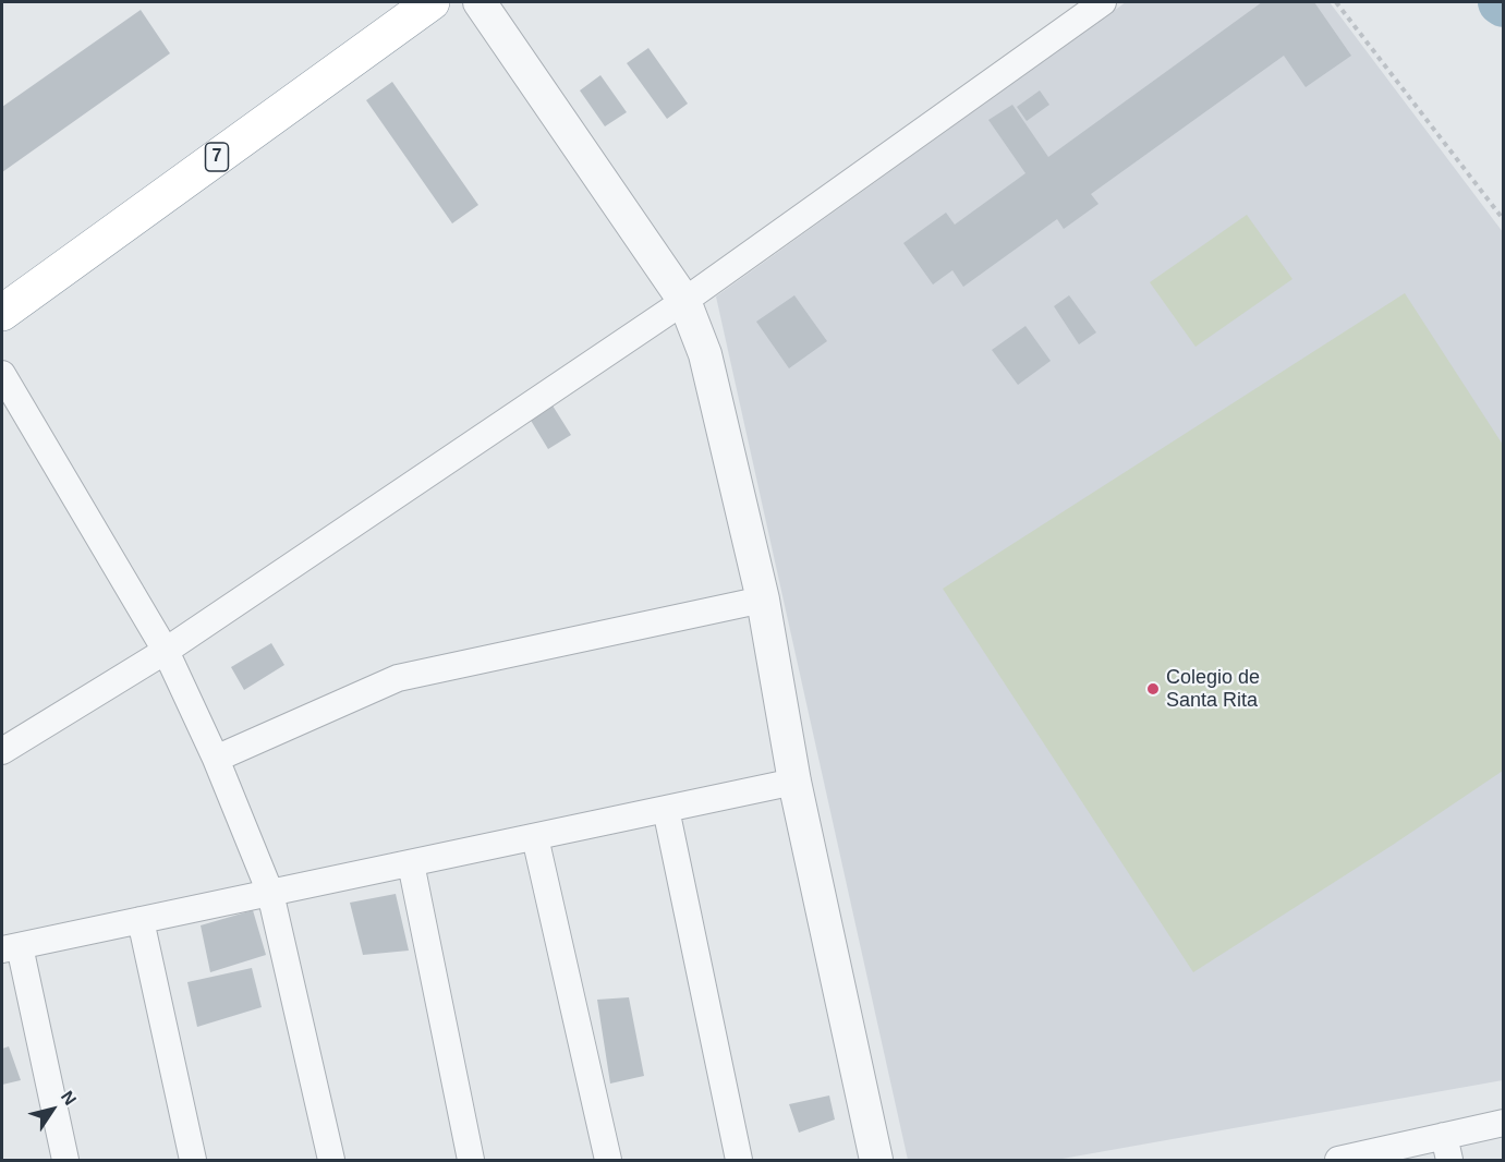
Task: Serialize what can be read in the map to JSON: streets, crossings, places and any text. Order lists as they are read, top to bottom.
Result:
{
  "streets": {
    "highway": ["7"]
  },
  "places": ["Colegio de Santa Rita"],
  "north": "top right"
}
